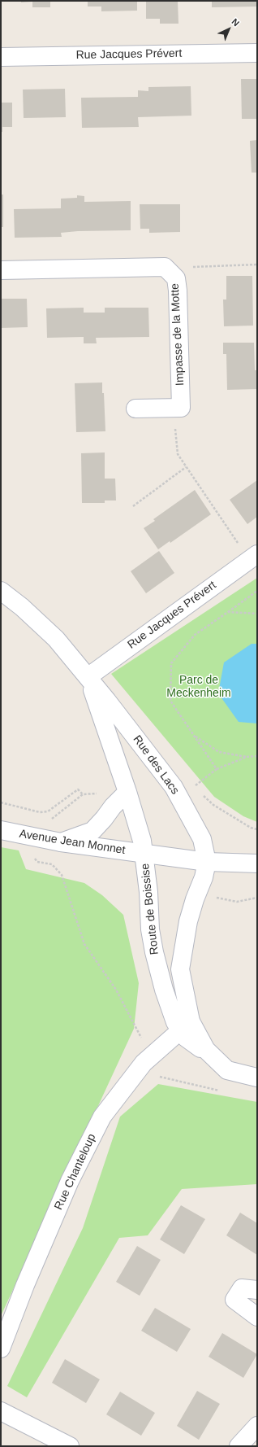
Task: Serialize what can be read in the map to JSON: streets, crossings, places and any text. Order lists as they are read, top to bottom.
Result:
{
  "streets": {
    "street": [
      "Rue Jacques Prévert",
      "Impasse de la Motte",
      "Rue des Lacs",
      "Avenue Jean Monnet",
      "Route de Boissise",
      "Rue Chanteloup"
    ]
  },
  "crossings": [
    ["Rue Jacques Prévert", "Rue des Lacs"],
    ["Rue des Lacs", "Avenue Jean Monnet"],
    ["Rue des Lacs", "Route de Boissise"],
    ["Avenue Jean Monnet", "Route de Boissise"],
    ["Route de Boissise", "Rue Chanteloup"]
  ],
  "parks": ["Parc de Meckenheim"],
  "north": "top right"
}
